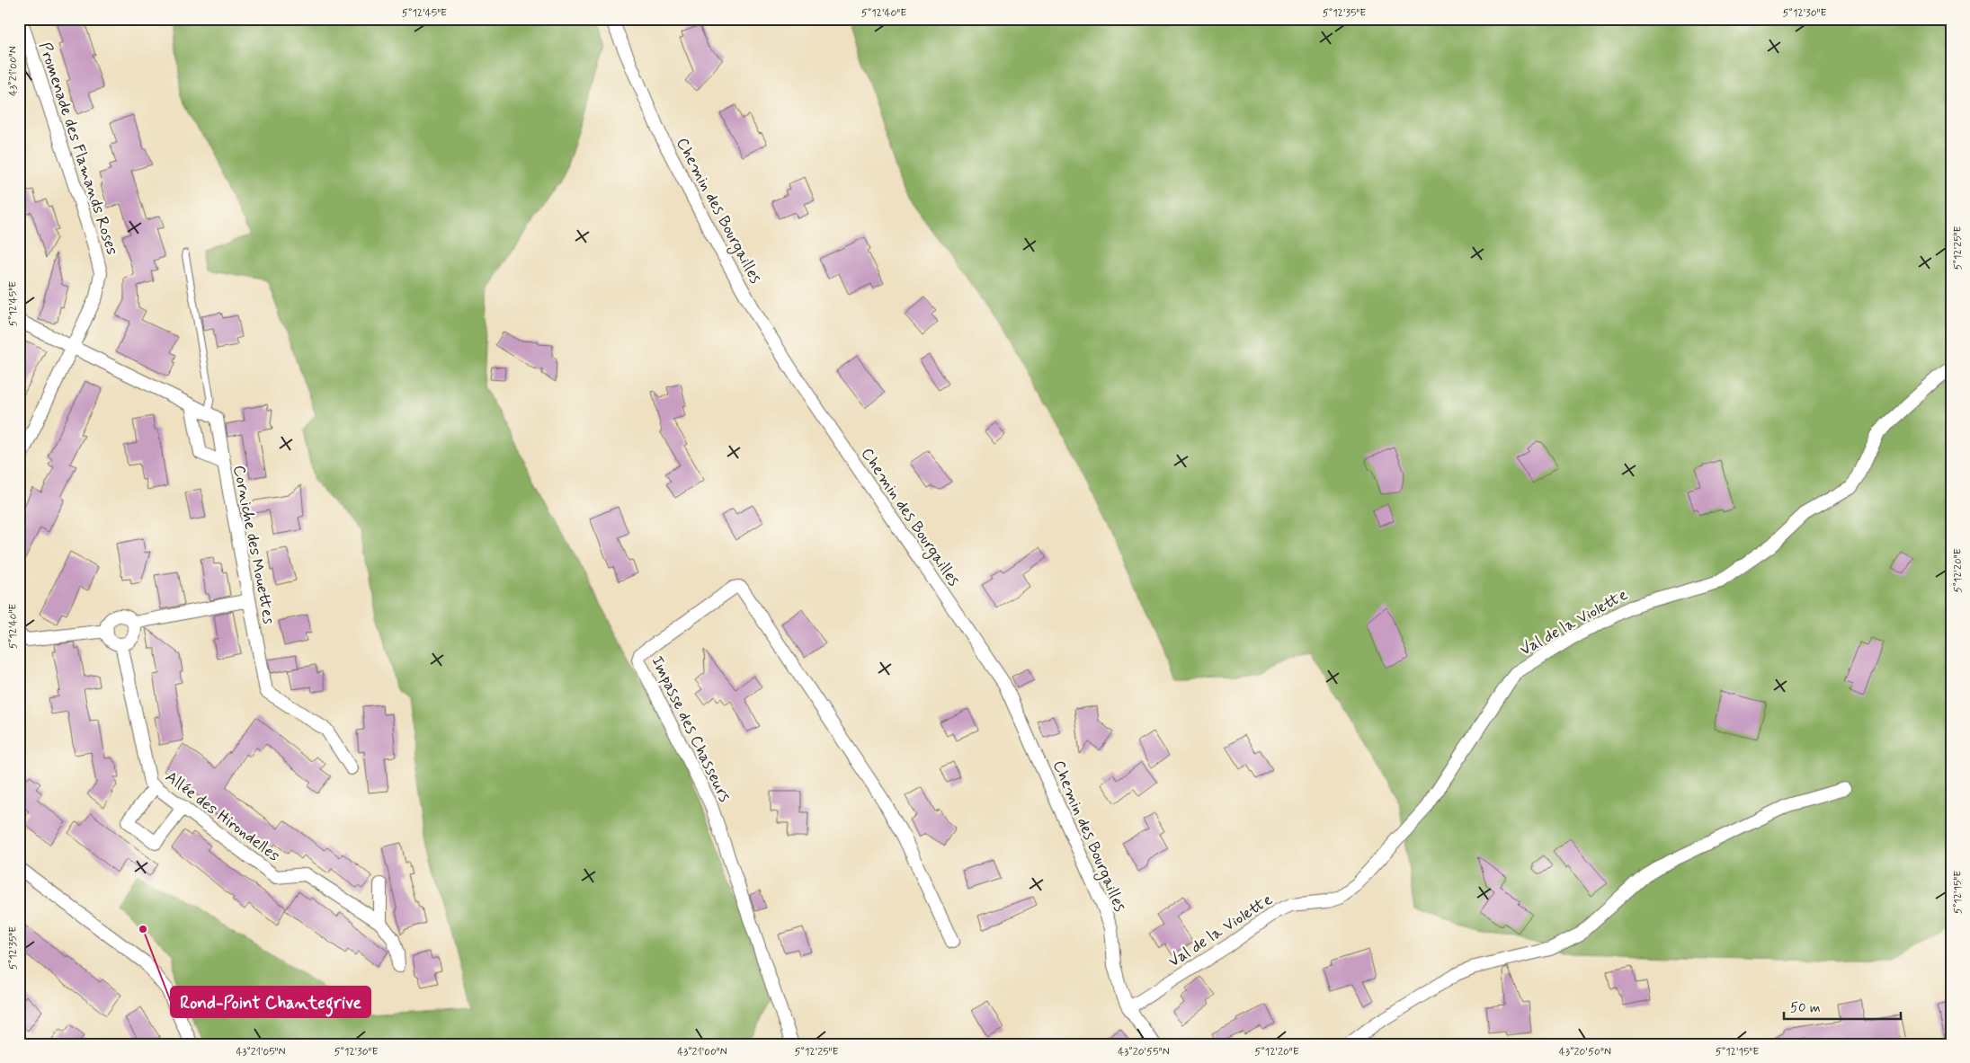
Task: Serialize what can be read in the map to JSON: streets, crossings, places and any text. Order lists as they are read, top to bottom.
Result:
{
  "streets": {
    "street": [
      "Promenade des Flamands Roses",
      "Chemin des Bourgailles",
      "Corniche des Mouettes",
      "Val de la Violette",
      "Impasse des Chasseurs",
      "Allée des Hirondelles"
    ]
  },
  "crossings": [
    ["Chemin des Bourgailles", "Val de la Violette"]
  ],
  "places": ["Rond-Point Chantegrive"],
  "scale_bar": "50 m",
  "coordinates": [
    "5°12'45\"E",
    "5°12'40\"E",
    "5°12'35\"E",
    "5°12'30\"E",
    "43°21'00\"N",
    "5°12'25\"E",
    "5°12'20\"E",
    "5°12'15\"E",
    "43°21'05\"N",
    "43°20'55\"N",
    "43°20'50\"N"
  ]
}
